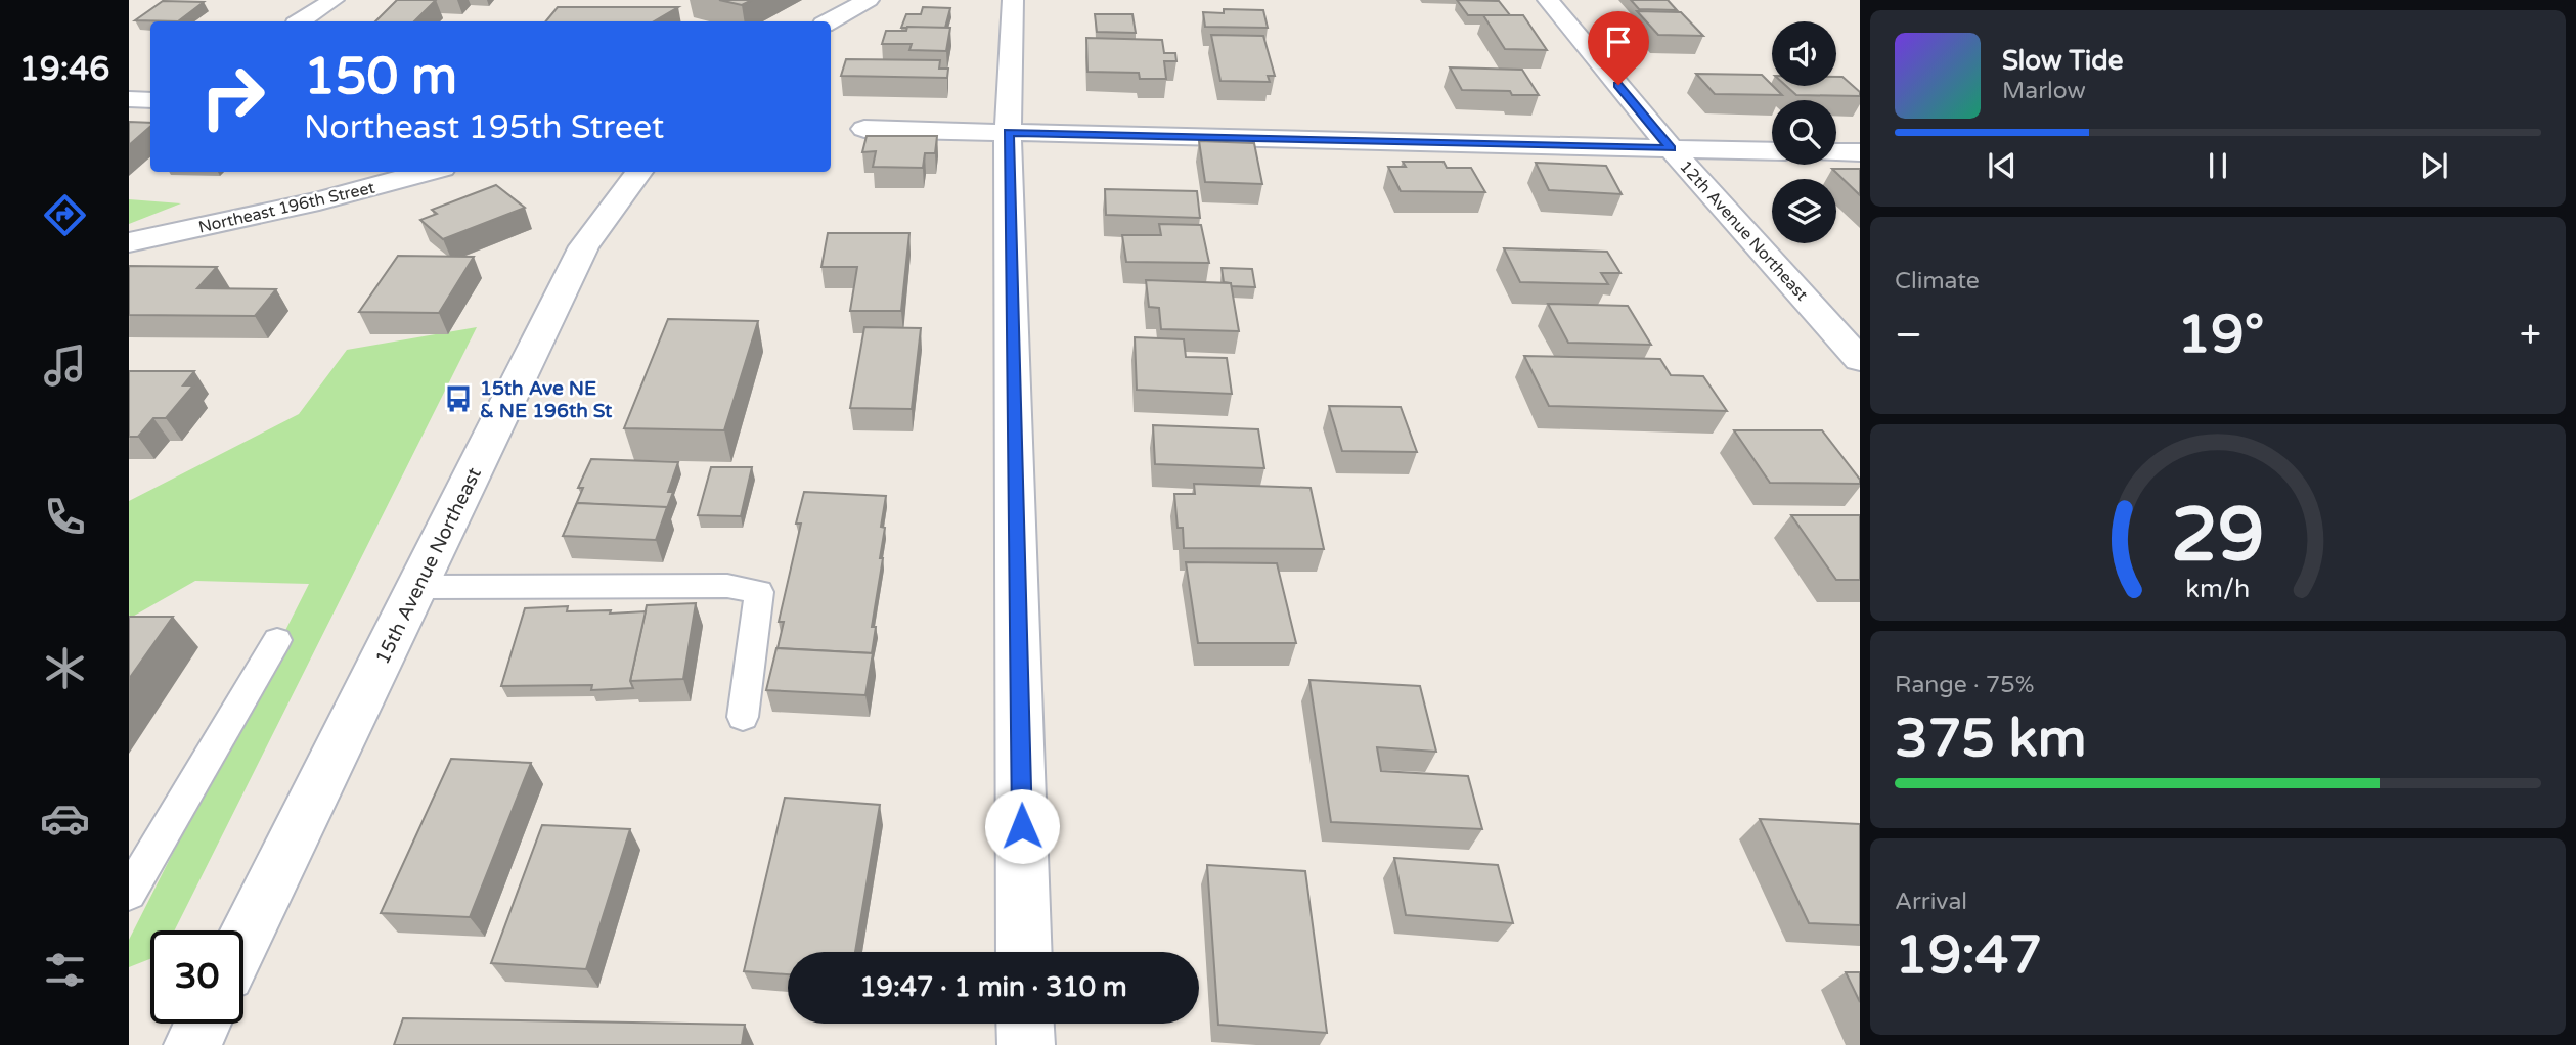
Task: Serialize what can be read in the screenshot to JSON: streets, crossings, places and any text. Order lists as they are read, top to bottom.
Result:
{
  "streets": {
    "street": ["Northeast 196th Street", "12th Avenue Northeast", "15th Avenue Northeast"]
  },
  "places": {
    "bus stop": ["15th Ave NE & NE 196th St"]
  },
  "page": {
    "tabs": "19:46",
    "turn": ["150 m", "Northeast 195th Street"],
    "song": ["Slow Tide", "Marlow"],
    "tile": [
      "Climate",
      ["Range · 75%", "375 km"],
      ["Arrival", "19:47"]
    ],
    "heat": ["−", "19°", "+"],
    "limit": "30",
    "trip": "19:47 · 1 min · 310 m",
    "gauge": ["29", "km/h"]
  }
}
